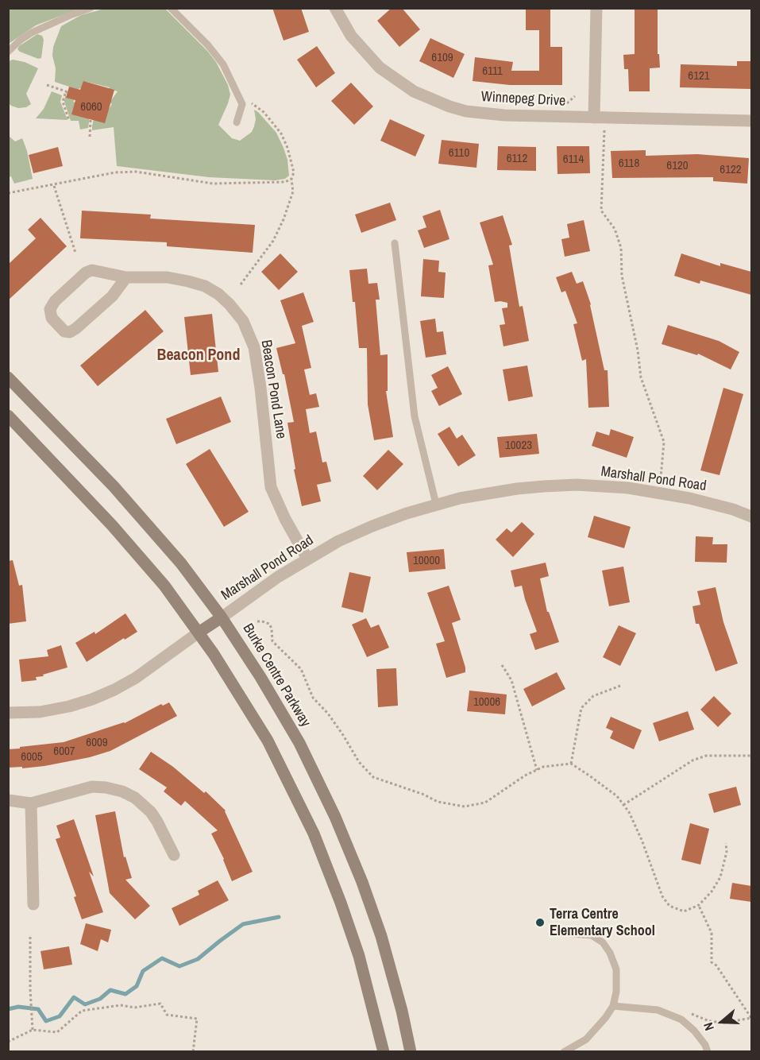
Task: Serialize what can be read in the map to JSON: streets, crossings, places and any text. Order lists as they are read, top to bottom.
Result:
{
  "streets": {
    "main road": ["Burke Centre Parkway"],
    "street": ["Winnepeg Drive", "Beacon Pond Lane", "Marshall Pond Road"]
  },
  "crossings": [
    ["Beacon Pond Lane", "Marshall Pond Road"],
    ["Marshall Pond Road", "Burke Centre Parkway"]
  ],
  "districts": ["Beacon Pond"],
  "places": ["Terra Centre Elementary School"],
  "house_numbers": [
    "6109",
    "6111",
    "6121",
    "6060",
    "6110",
    "6112",
    "6114",
    "6118",
    "6120",
    "6122",
    "10023",
    "10000",
    "10006",
    "6009",
    "6007",
    "6005"
  ],
  "north": "left"
}
